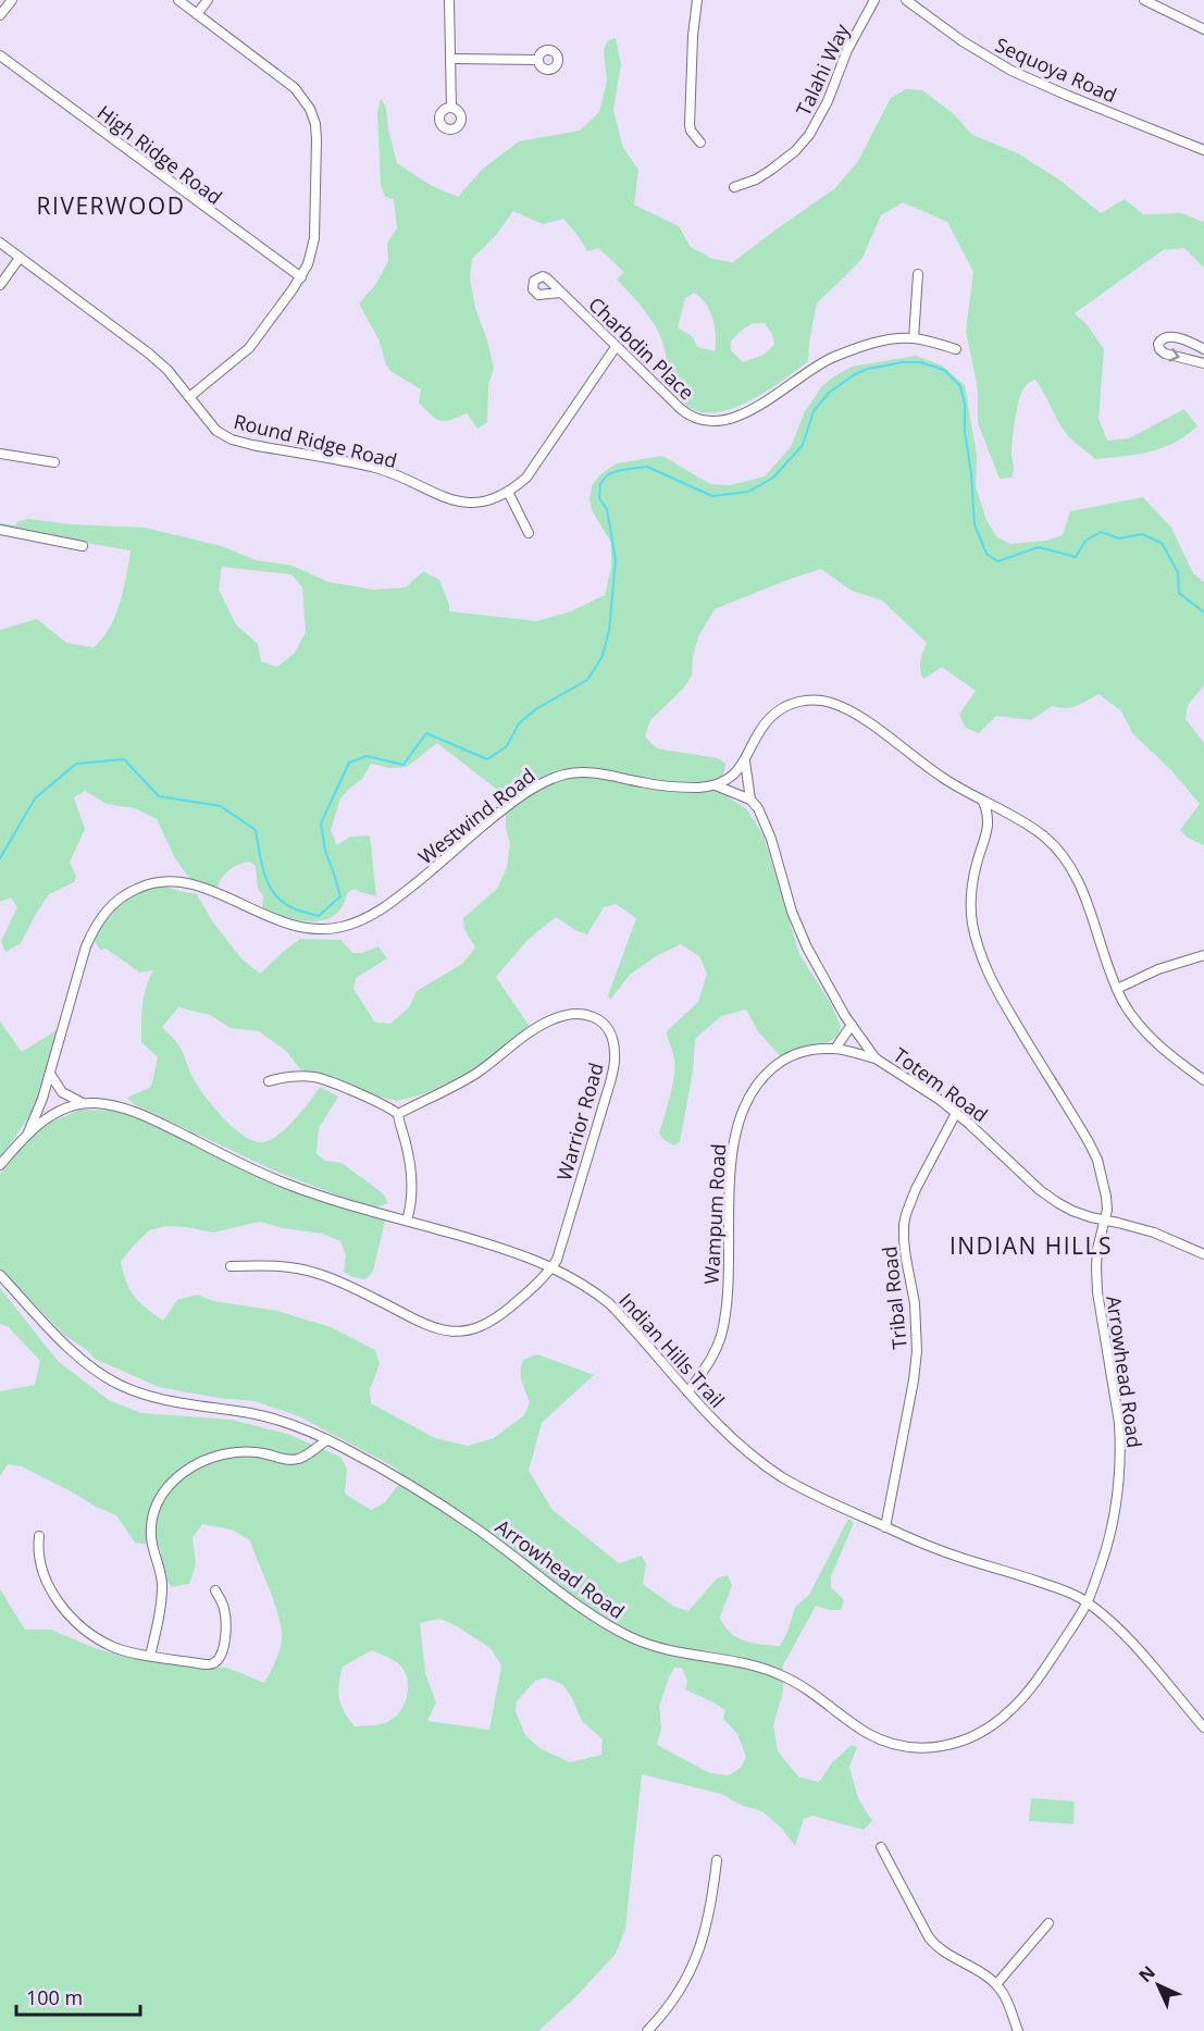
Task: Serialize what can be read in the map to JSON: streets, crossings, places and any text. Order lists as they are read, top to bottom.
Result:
{
  "streets": {
    "street": [
      "Talahi Way",
      "Sequoya Road",
      "High Ridge Road",
      "Charbdin Place",
      "Round Ridge Road",
      "Westwind Road",
      "Totem Road",
      "Warrior Road",
      "Wampum Road",
      "Tribal Road",
      "Indian Hills Trail",
      "Arrowhead Road"
    ]
  },
  "crossings": [
    ["Charbdin Place", "Round Ridge Road"],
    ["Westwind Road", "Indian Hills Trail"],
    ["Totem Road", "Wampum Road"],
    ["Totem Road", "Tribal Road"],
    ["Totem Road", "Arrowhead Road"],
    ["Warrior Road", "Indian Hills Trail"],
    ["Wampum Road", "Indian Hills Trail"],
    ["Tribal Road", "Indian Hills Trail"],
    ["Indian Hills Trail", "Arrowhead Road"]
  ],
  "districts": ["RIVERWOOD", "INDIAN HILLS"],
  "scale_bar": "100 m",
  "north": "top left"
}
